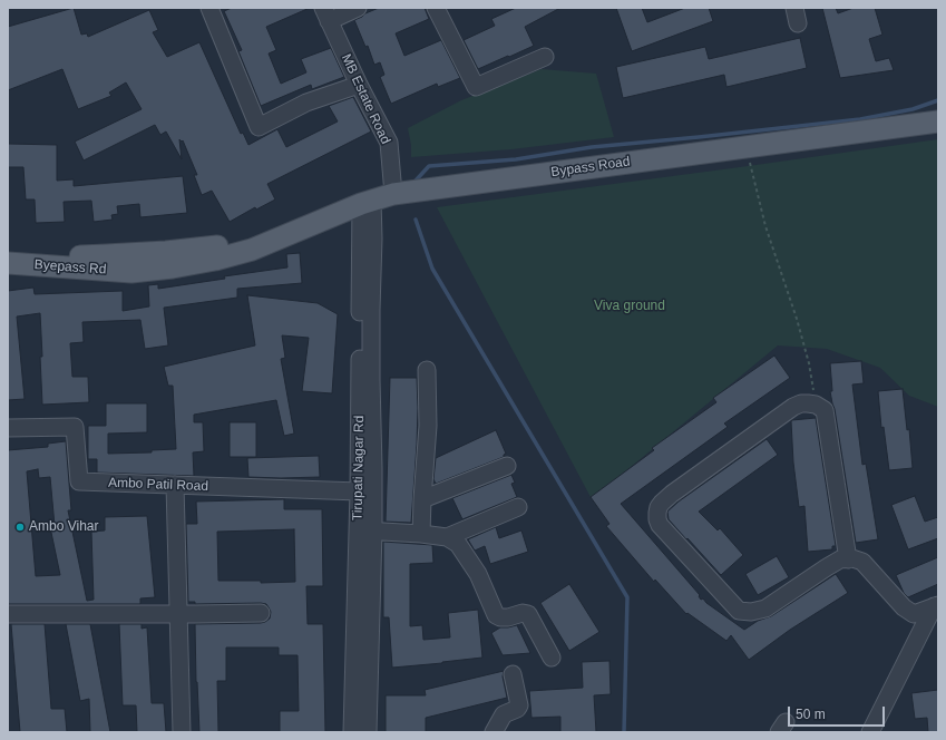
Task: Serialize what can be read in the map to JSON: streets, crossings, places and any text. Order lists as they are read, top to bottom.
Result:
{
  "streets": {
    "main road": ["Bypass Road", "Byepass Rd"],
    "street": ["MB Estate Road", "Tirupati Nagar Rd", "Ambo Patil Road"]
  },
  "crossings": [
    ["MB Estate Road", "Bypass Road"],
    ["Bypass Road", "Byepass Rd"],
    ["Bypass Road", "Tirupati Nagar Rd"],
    ["Tirupati Nagar Rd", "Ambo Patil Road"]
  ],
  "parks": ["Viva ground"],
  "places": ["Ambo Vihar"],
  "scale_bar": "50 m"
}
